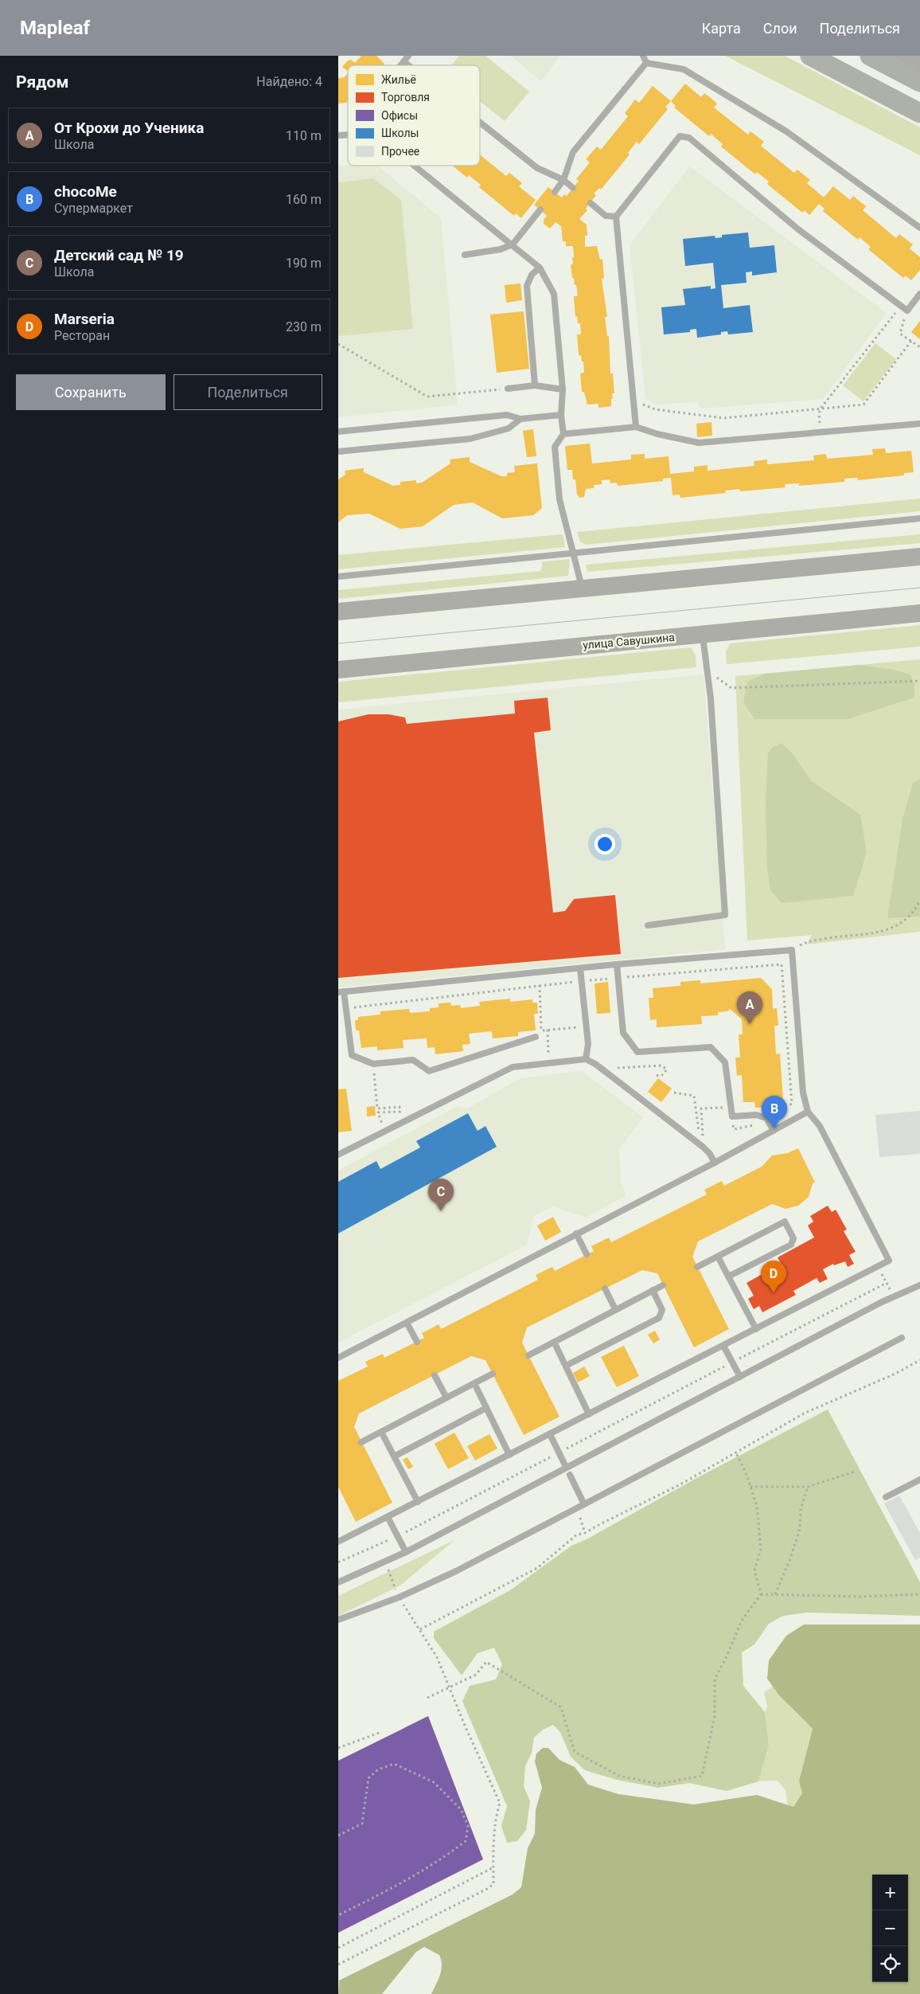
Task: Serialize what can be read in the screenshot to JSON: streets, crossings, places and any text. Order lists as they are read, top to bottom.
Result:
{
  "streets": {
    "main road": ["улица Савушкина"]
  },
  "legend": [
    "Жильё",
    "Торговля",
    "Офисы",
    "Школы",
    "Прочее"
  ],
  "page": {
    "header": "Mapleaf",
    "nav": ["Карта", "Слои", "Поделиться"],
    "heading": ["Рядом", "Найдено: 4"],
    "list": [
      {
        "mark": "A",
        "name": "От Крохи до Ученика",
        "note": "Школа",
        "value": "110 m"
      },
      {
        "mark": "B",
        "name": "chocoMe",
        "note": "Супермаркет",
        "value": "160 m"
      },
      {
        "mark": "C",
        "name": "Детский сад № 19",
        "note": "Школа",
        "value": "190 m"
      },
      {
        "mark": "D",
        "name": "Marseria",
        "note": "Ресторан",
        "value": "230 m"
      }
    ],
    "buttons": ["Сохранить", "Поделиться"],
    "pins": [
      "A",
      "B",
      "C",
      "D"
    ],
    "map_buttons": ["+", "−"]
  }
}
